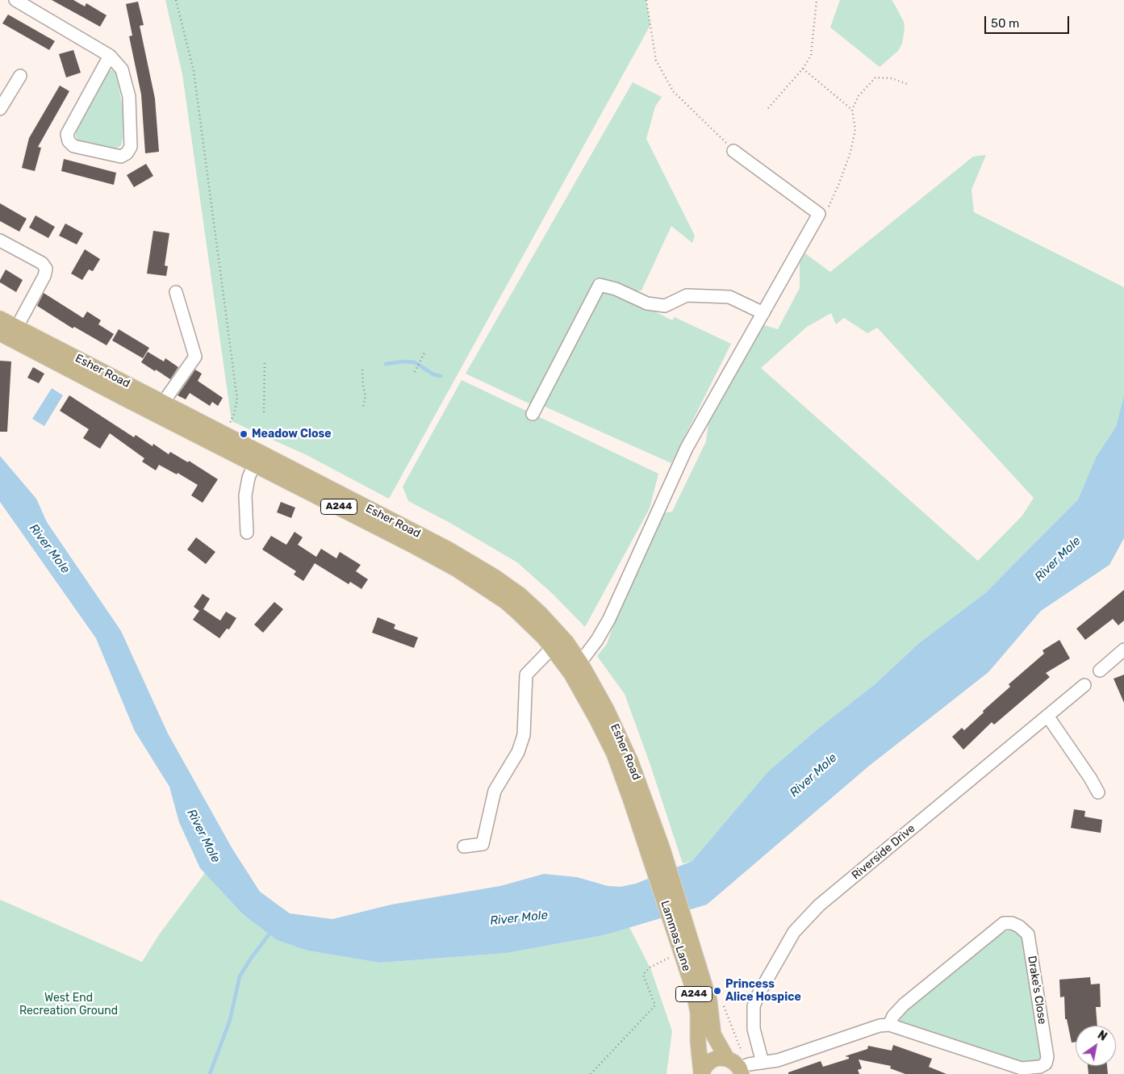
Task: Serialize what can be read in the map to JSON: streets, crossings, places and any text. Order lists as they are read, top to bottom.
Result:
{
  "streets": {
    "main road": ["Esher Road", "A244", "Lammas Lane"],
    "street": ["Riverside Drive", "Drake's Close"]
  },
  "crossings": [
    ["Esher Road", "Lammas Lane"]
  ],
  "water": ["River Mole"],
  "parks": ["West End Recreation Ground"],
  "places": ["Meadow Close", "Princess Alice Hospice"],
  "scale_bar": "50 m",
  "north": "top right"
}
